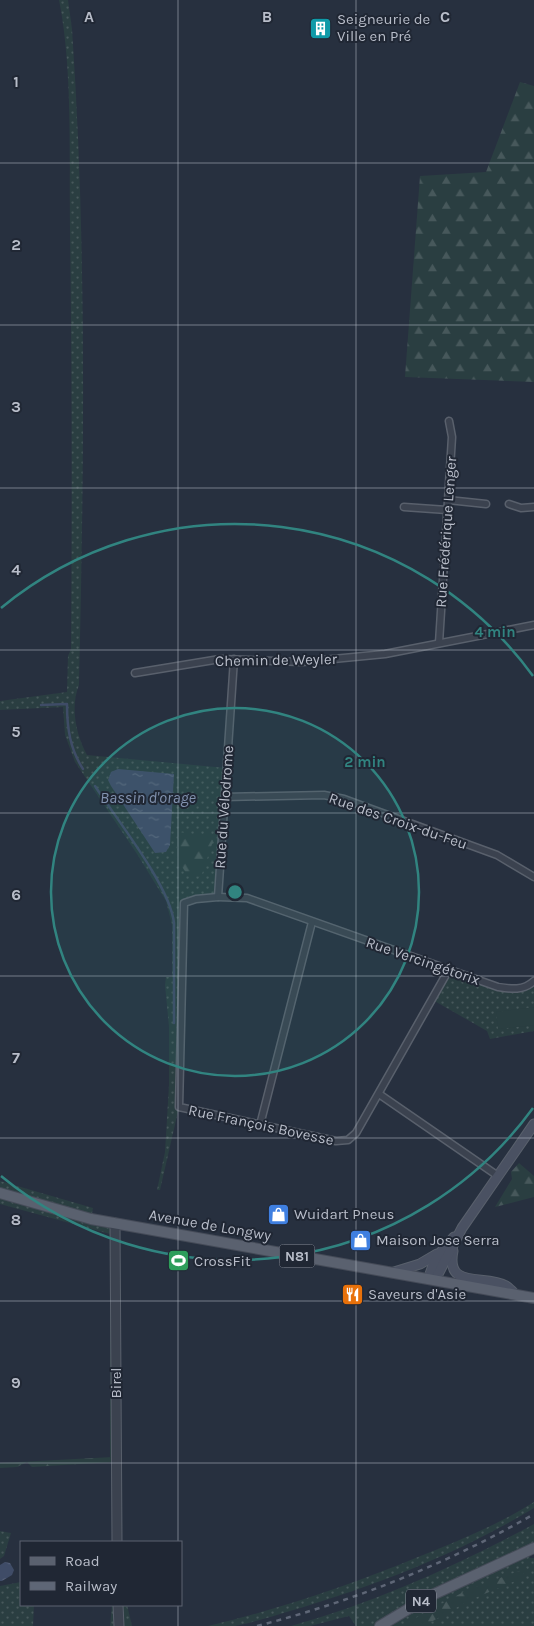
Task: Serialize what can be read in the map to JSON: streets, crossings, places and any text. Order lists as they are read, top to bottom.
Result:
{
  "streets": {
    "main road": ["Avenue de Longwy", "N81", "N4"],
    "street": [
      "Rue Frédérique Lenger",
      "Chemin de Weyler",
      "Rue du Vélodrome",
      "Rue des Croix-du-Feu",
      "Rue Vercingétorix",
      "Rue François Bovesse",
      "Birel"
    ]
  },
  "crossings": [
    ["Rue Frédérique Lenger", "Chemin de Weyler"],
    ["Chemin de Weyler", "Rue du Vélodrome"],
    ["Rue du Vélodrome", "Rue des Croix-du-Feu"],
    ["Rue du Vélodrome", "Rue Vercingétorix"],
    ["Rue du Vélodrome", "Rue François Bovesse"],
    ["Rue Vercingétorix", "Rue François Bovesse"],
    ["Avenue de Longwy", "N81"],
    ["Avenue de Longwy", "Birel"]
  ],
  "water": ["Bassin d'orage"],
  "places": {
    "building": ["Seigneurie de Ville en Pré"],
    "shop": ["Wuidart Pneus", "Maison Jose Serra"],
    "sports": ["CrossFit"],
    "restaurant": ["Saveurs d'Asie"]
  },
  "legend": ["Road", "Railway"],
  "grid": {
    "columns": ["A", "B", "C"],
    "rows": [
      "1",
      "2",
      "3",
      "4",
      "5",
      "6",
      "7",
      "8",
      "9"
    ]
  },
  "rings": ["4 min", "2 min"]
}
